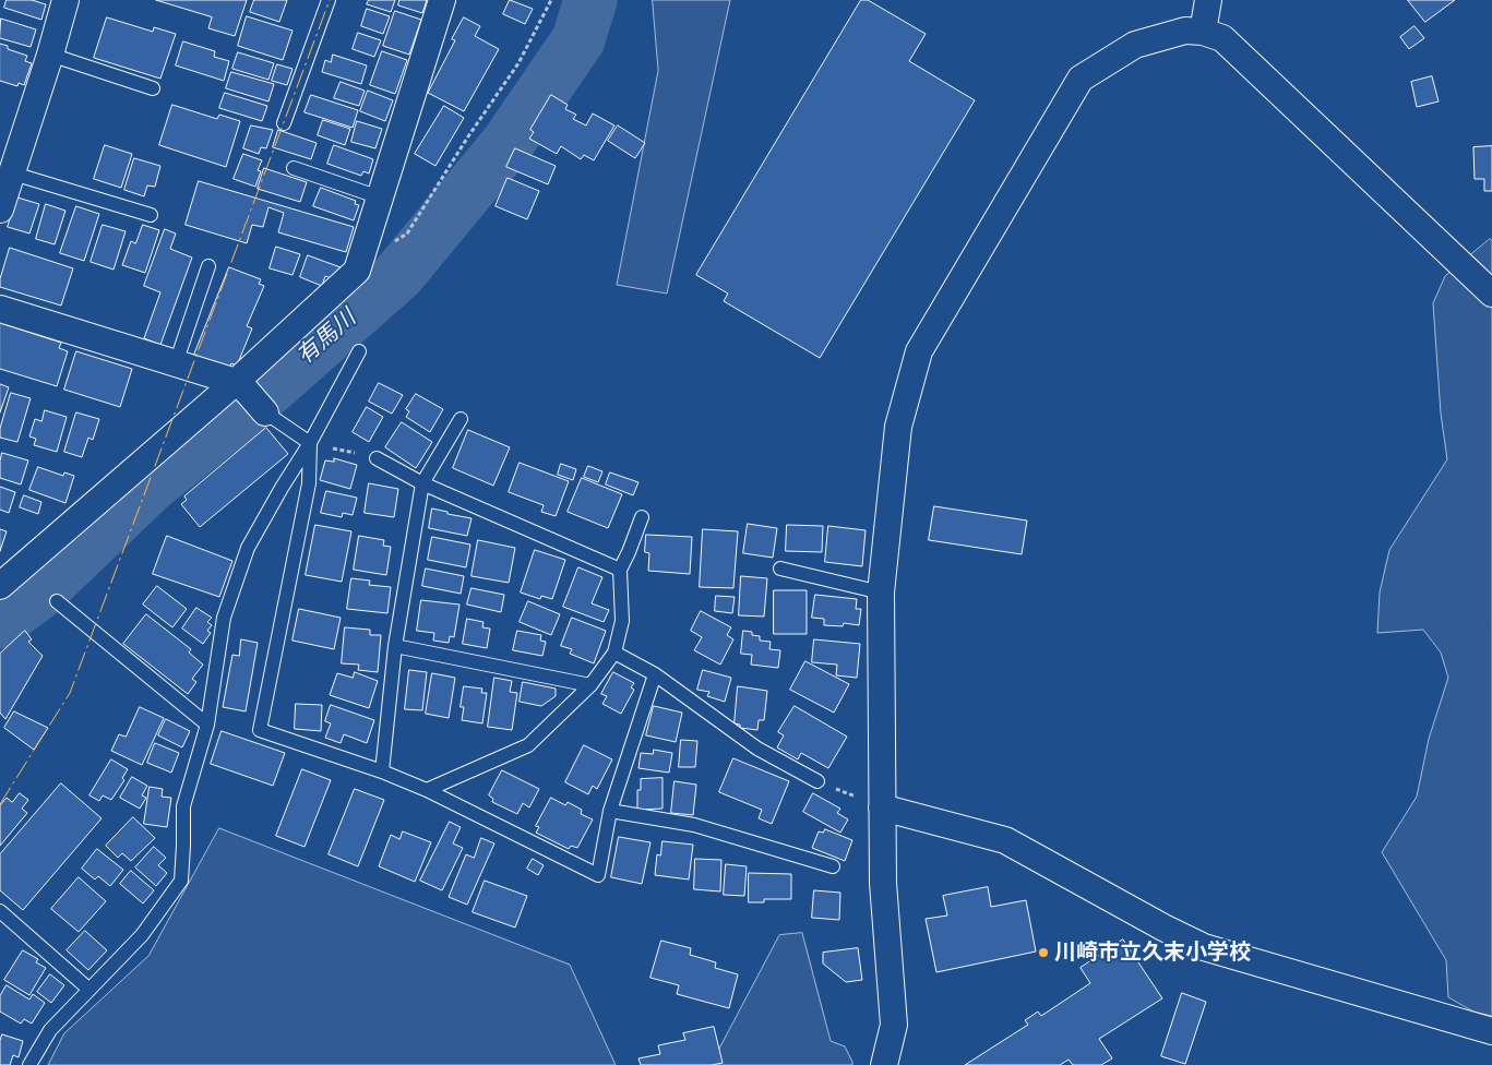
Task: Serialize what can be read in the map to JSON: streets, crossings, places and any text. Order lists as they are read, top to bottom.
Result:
{
  "water": ["有馬川"],
  "places": ["川崎市立久末小学校"]
}
